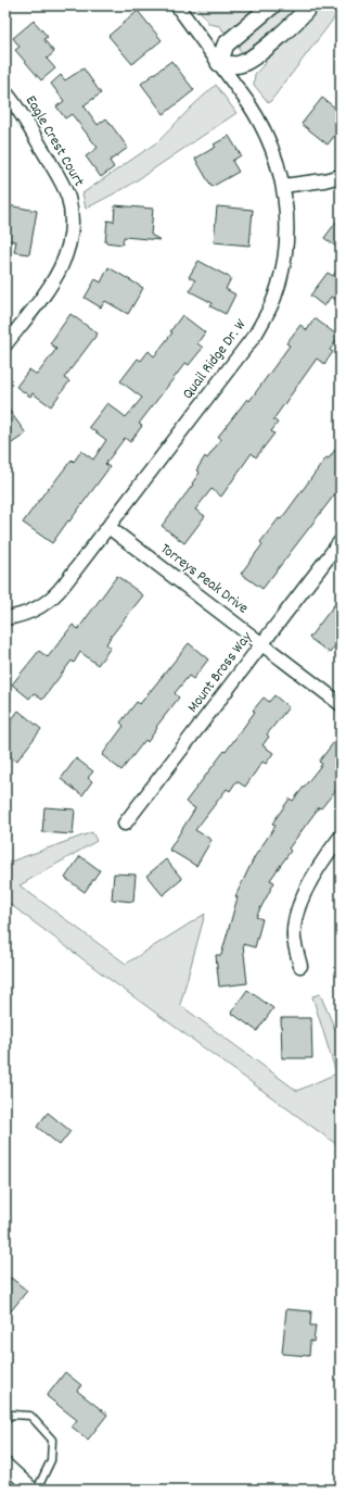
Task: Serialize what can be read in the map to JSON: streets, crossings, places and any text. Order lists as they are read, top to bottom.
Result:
{
  "streets": {
    "street": [
      "Eagle Crest Court",
      "Quail Ridge Dr. W",
      "Torreys Peak Drive",
      "Mount Bross Way"
    ]
  },
  "crossings": [
    ["Quail Ridge Dr. W", "Torreys Peak Drive"],
    ["Torreys Peak Drive", "Mount Bross Way"]
  ]
}
